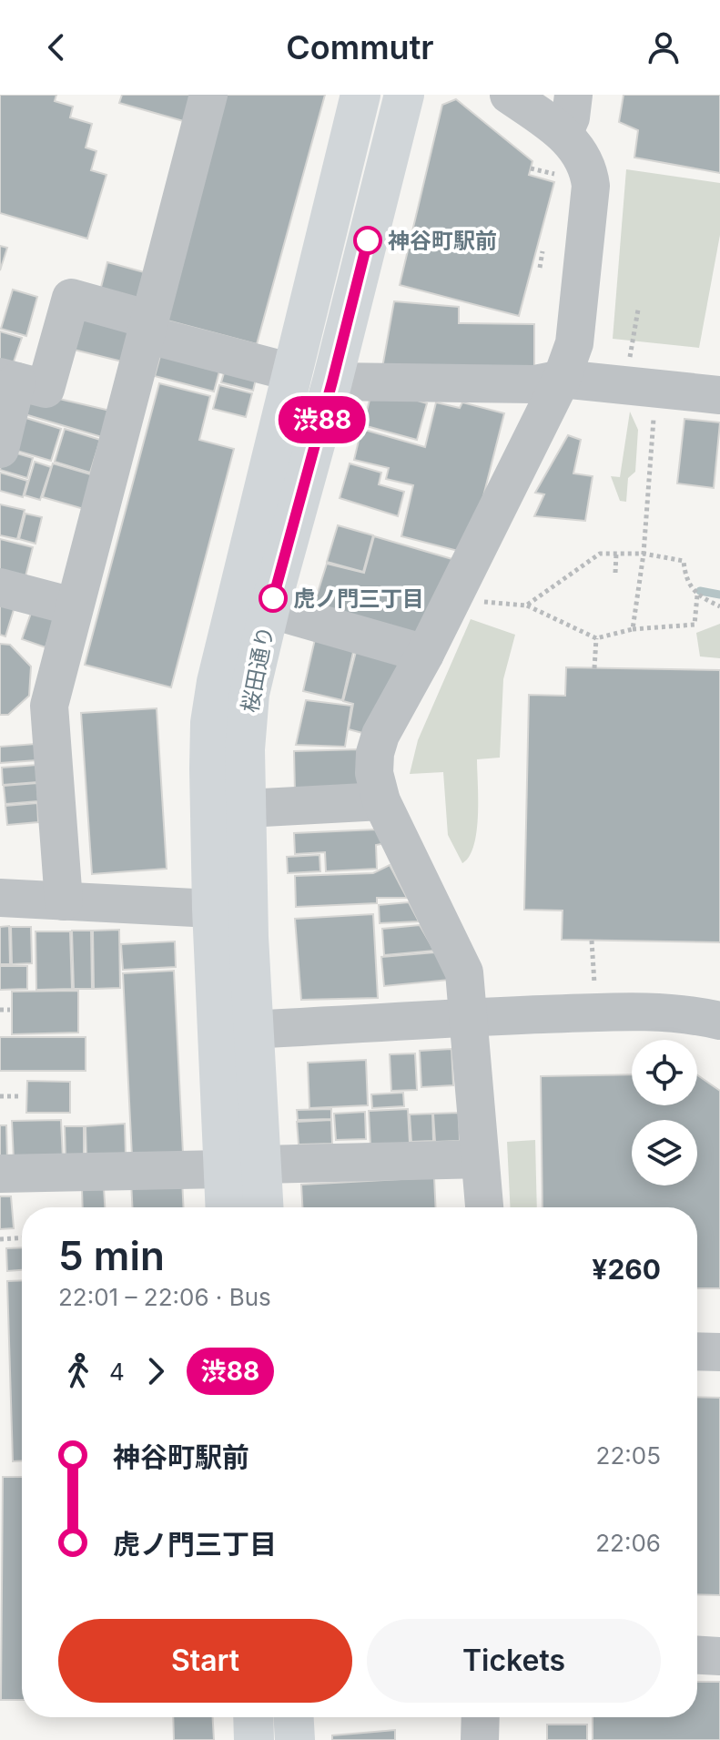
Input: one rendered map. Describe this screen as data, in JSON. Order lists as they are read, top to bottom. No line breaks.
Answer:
{"streets":{"highway":["桜田通り"]},"places":["神谷町駅前","虎ノ門三丁目"],"lines":["bus line 渋88"],"page":{"header":"Commutr","on_map":"渋88","heading":["5 min","22:01 – 22:06 · Bus","¥260"],"legs":["4","渋88"],"list":[{"name":"神谷町駅前","value":"22:05"},{"name":"虎ノ門三丁目","value":"22:06"}],"buttons":["Start","Tickets"]}}
